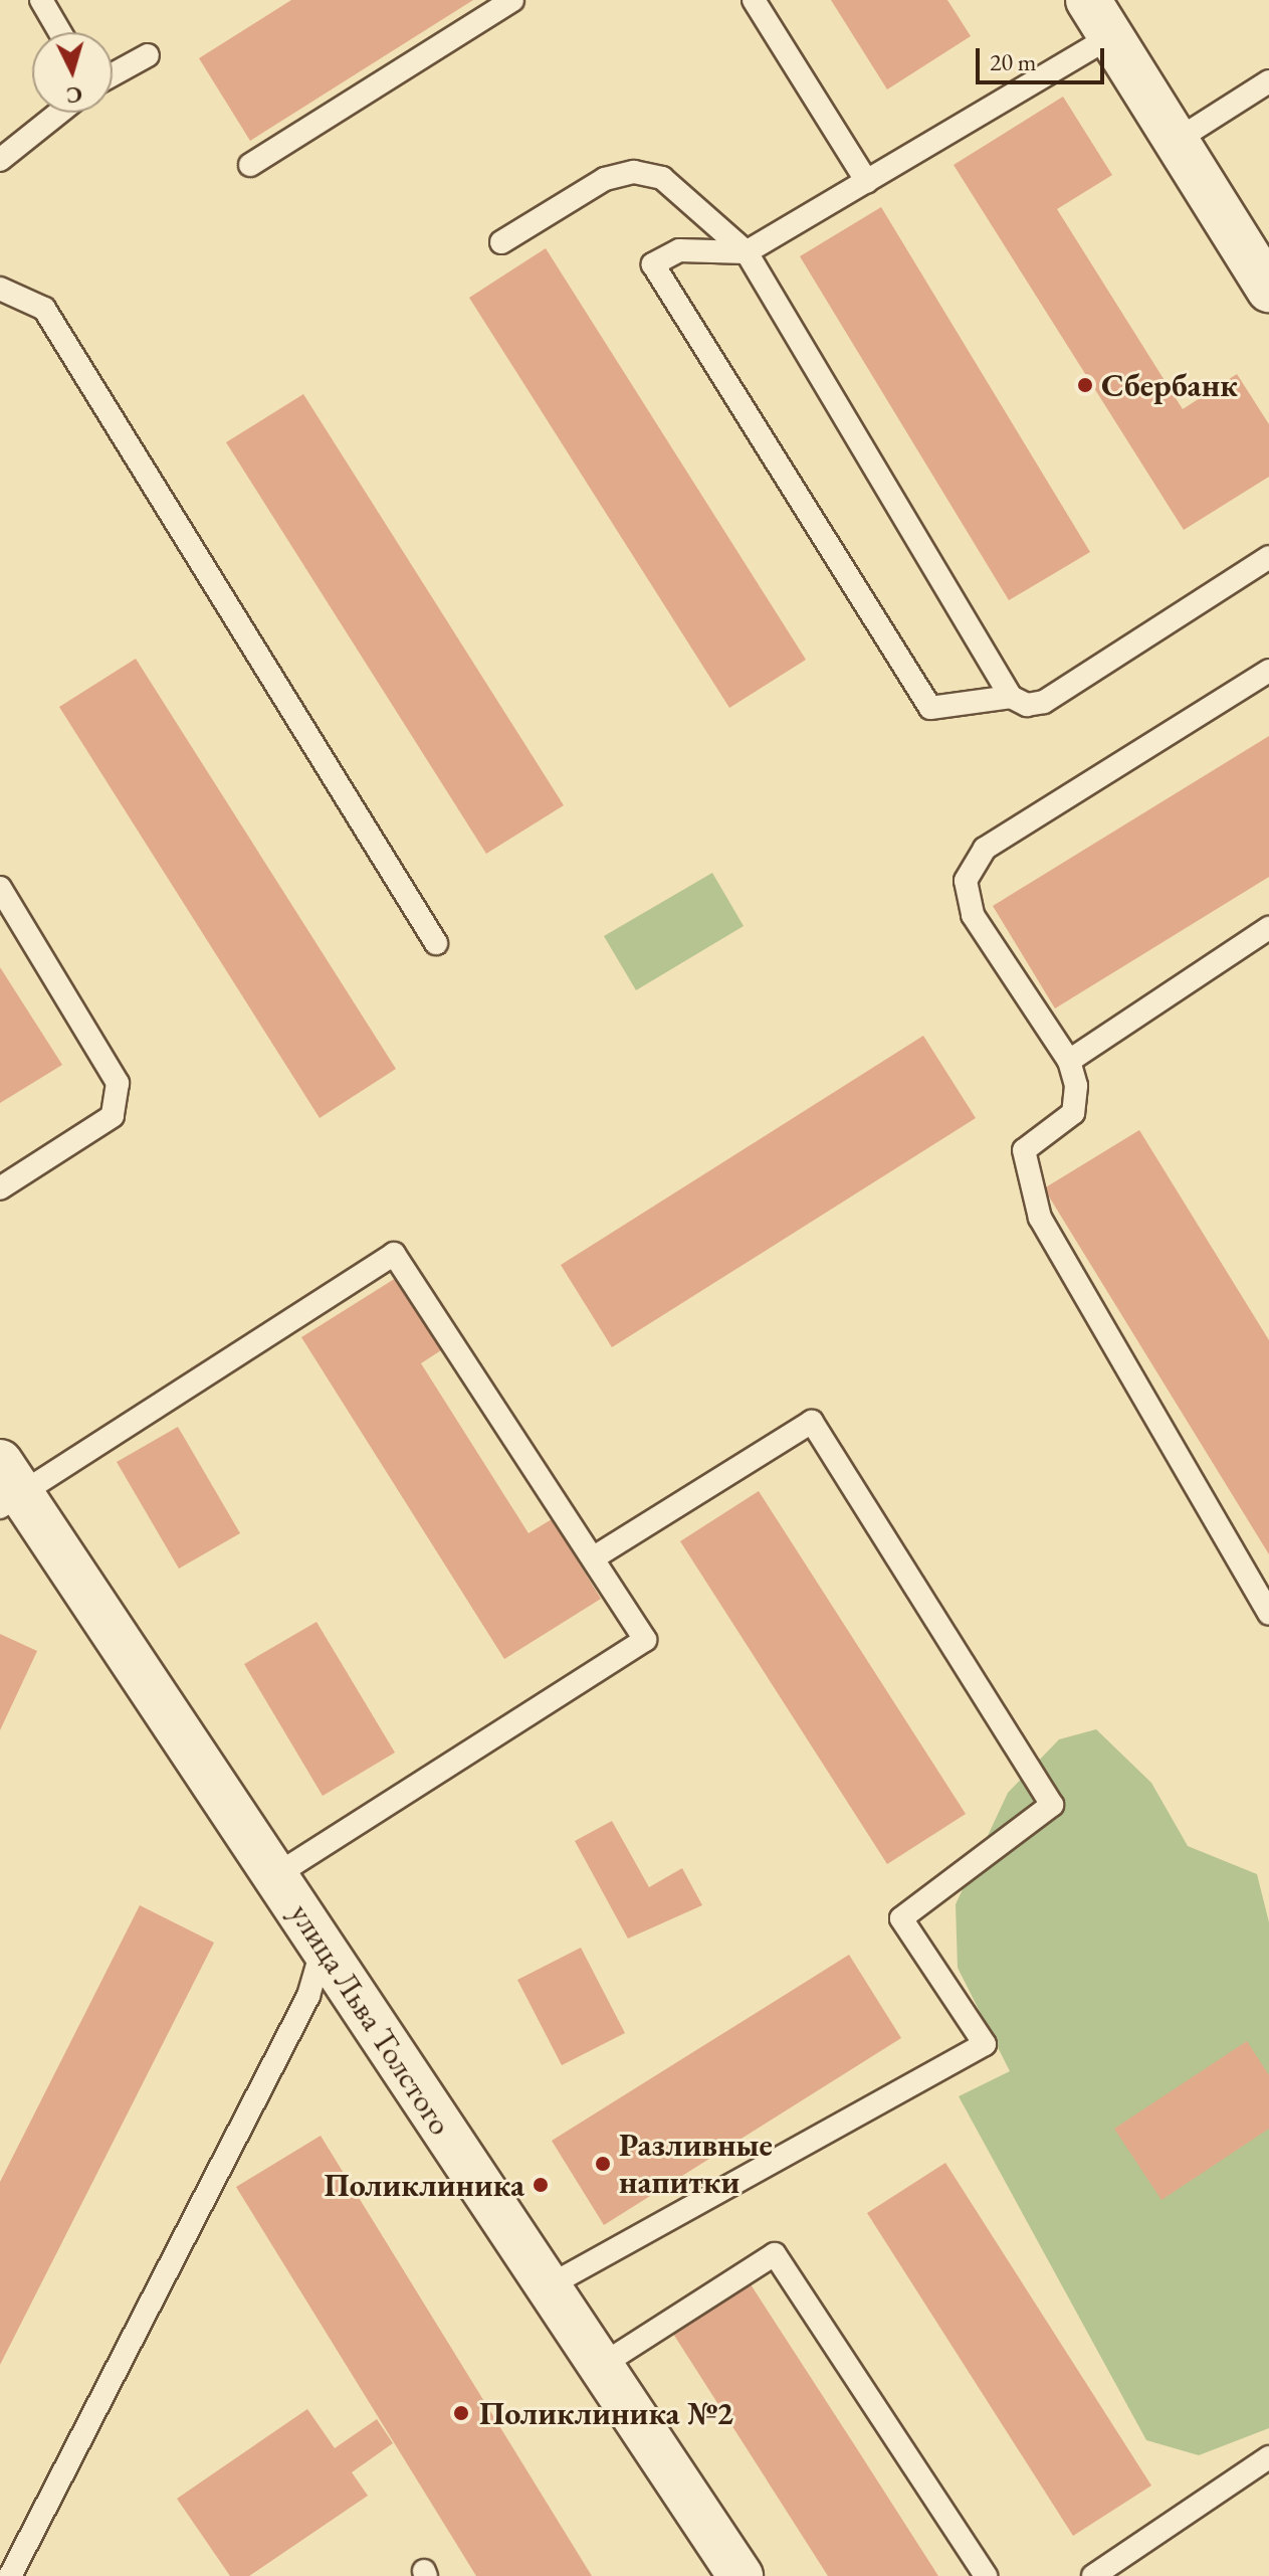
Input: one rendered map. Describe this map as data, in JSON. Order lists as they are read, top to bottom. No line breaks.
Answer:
{"streets":{"street":["улица Льва Толстого"]},"places":["Сбербанк","Разливные напитки","Поликлиника","Поликлиника №2"],"scale_bar":"20 m","north":"bottom"}
